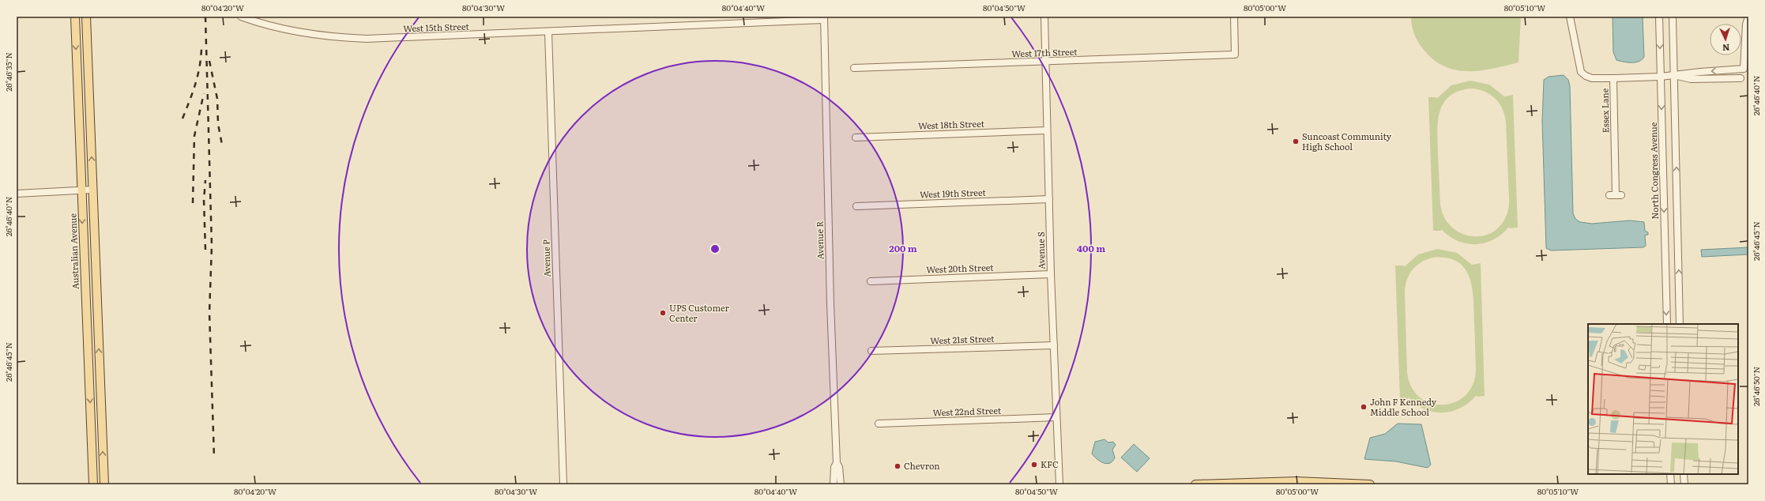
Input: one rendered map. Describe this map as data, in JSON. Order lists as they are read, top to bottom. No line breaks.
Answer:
{"streets":{"main road":["Australian Avenue"],"street":["West 15th Street","West 17th Street","Essex Lane","West 18th Street","North Congress Avenue","West 19th Street","Avenue R","Avenue S","Avenue P","West 20th Street","West 21st Street","West 22nd Street"]},"crossings":[["West 15th Street","Avenue R"],["West 15th Street","Avenue P"],["West 17th Street","Avenue S"],["West 18th Street","Avenue S"],["West 19th Street","Avenue S"],["Avenue S","West 20th Street"],["Avenue S","West 21st Street"],["Avenue S","West 22nd Street"]],"places":["Suncoast Community High School","UPS Customer Center","John F Kennedy Middle School","KFC","Chevron"],"north":"bottom","coordinates":["80°04'20\"W","80°04'30\"W","80°04'40\"W","80°04'50\"W","80°05'00\"W","80°05'10\"W","26°46'35\"N","26°46'40\"N","26°46'45\"N","26°46'50\"N"],"rings":["200 m","400 m"]}
